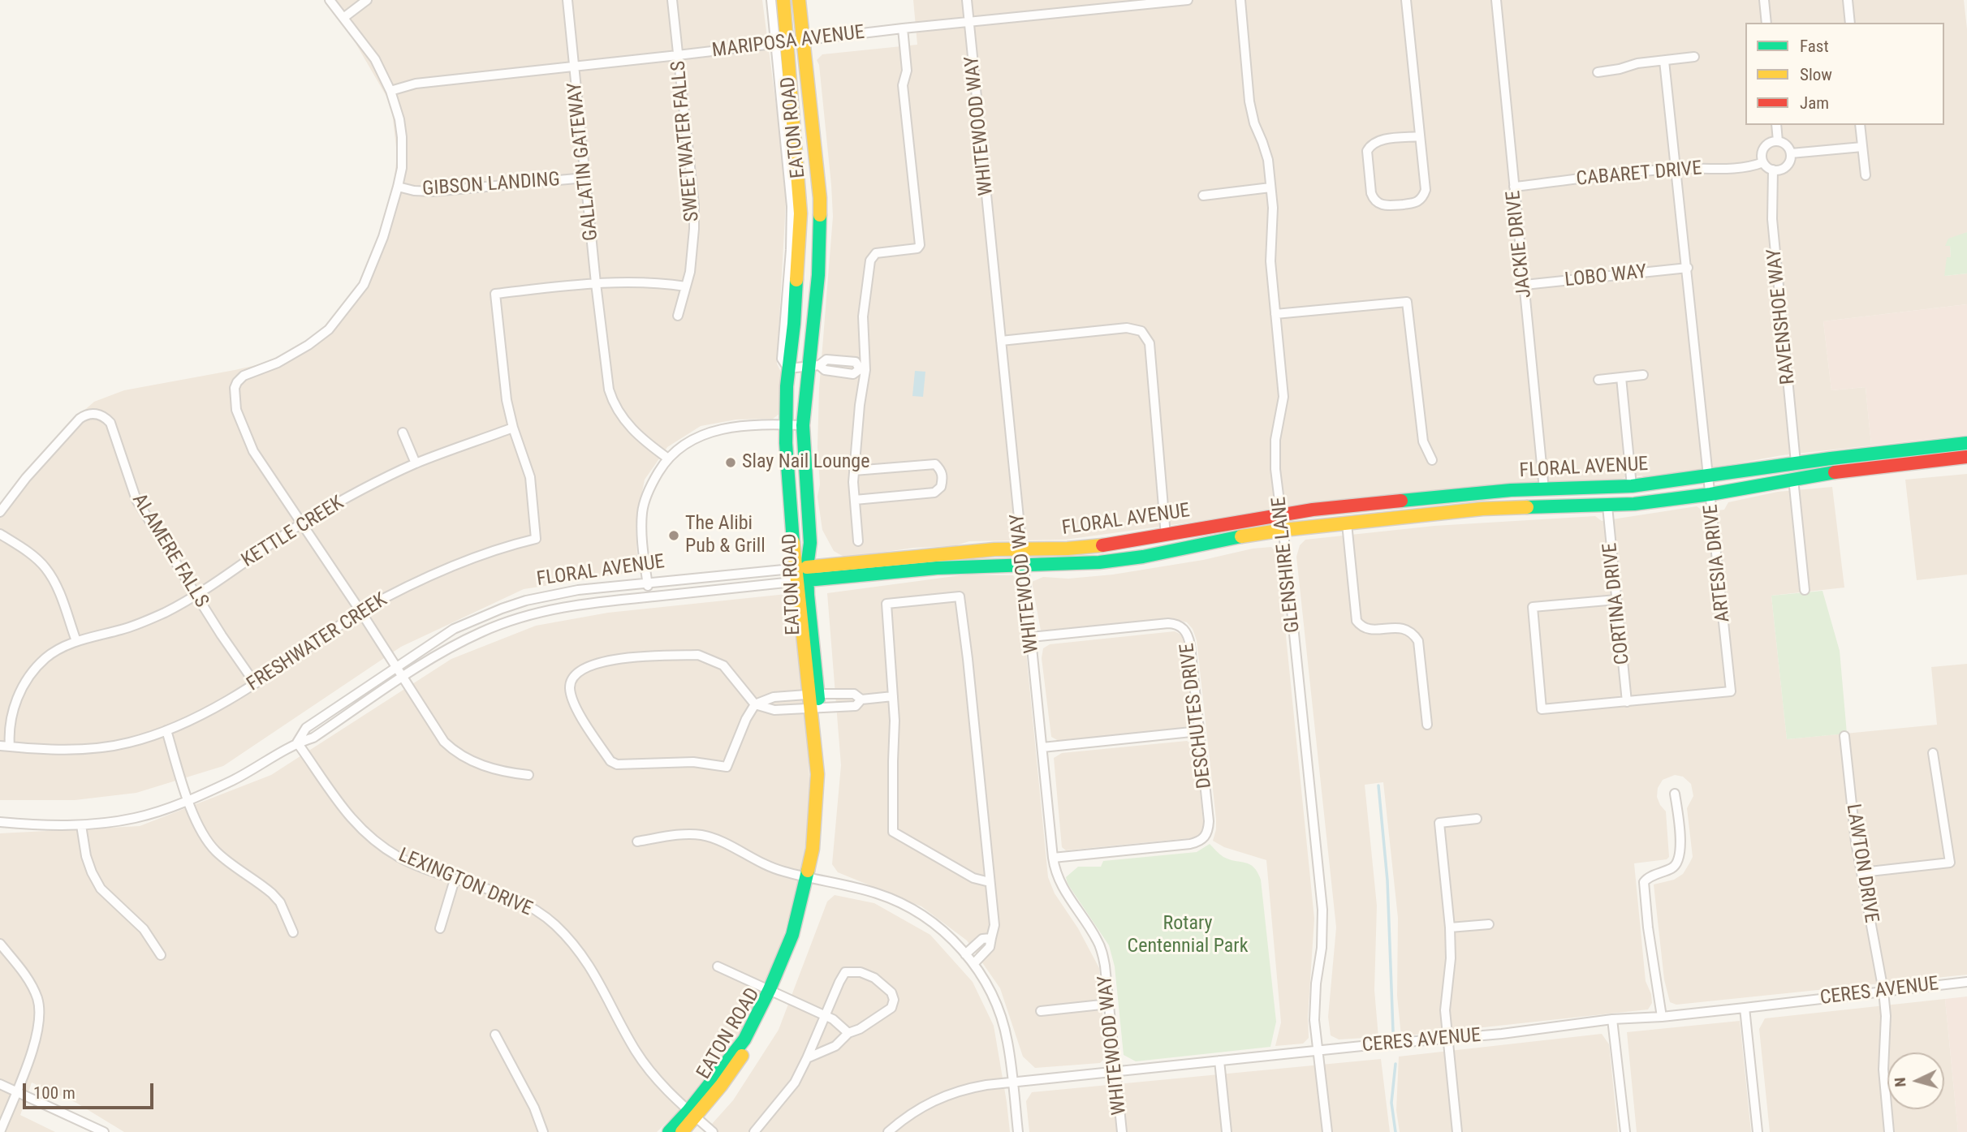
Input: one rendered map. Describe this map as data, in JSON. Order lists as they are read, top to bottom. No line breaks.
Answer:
{"streets":{"street":["MARIPOSA AVENUE","WHITEWOOD WAY","EATON ROAD","SWEETWATER FALLS","GALLATIN GATEWAY","CABARET DRIVE","GIBSON LANDING","JACKIE DRIVE","LOBO WAY","RAVENSHOE WAY","FLORAL AVENUE","KETTLE CREEK","ALAMERE FALLS","ARTESIA DRIVE","GLENSHIRE LANE","CORTINA DRIVE","FRESHWATER CREEK","DESCHUTES DRIVE","LAWTON DRIVE","LEXINGTON DRIVE","CERES AVENUE"]},"crossings":[["MARIPOSA AVENUE","WHITEWOOD WAY"],["MARIPOSA AVENUE","EATON ROAD"],["MARIPOSA AVENUE","SWEETWATER FALLS"],["MARIPOSA AVENUE","GALLATIN GATEWAY"],["WHITEWOOD WAY","FLORAL AVENUE"],["WHITEWOOD WAY","DESCHUTES DRIVE"],["WHITEWOOD WAY","CERES AVENUE"],["EATON ROAD","FLORAL AVENUE"],["EATON ROAD","LEXINGTON DRIVE"],["GALLATIN GATEWAY","GIBSON LANDING"],["CABARET DRIVE","JACKIE DRIVE"],["CABARET DRIVE","RAVENSHOE WAY"],["CABARET DRIVE","ARTESIA DRIVE"],["JACKIE DRIVE","LOBO WAY"],["JACKIE DRIVE","FLORAL AVENUE"],["LOBO WAY","ARTESIA DRIVE"],["RAVENSHOE WAY","FLORAL AVENUE"],["FLORAL AVENUE","ARTESIA DRIVE"],["FLORAL AVENUE","GLENSHIRE LANE"],["FLORAL AVENUE","CORTINA DRIVE"],["FLORAL AVENUE","LEXINGTON DRIVE"],["KETTLE CREEK","ALAMERE FALLS"],["KETTLE CREEK","FRESHWATER CREEK"],["ALAMERE FALLS","FRESHWATER CREEK"],["ARTESIA DRIVE","CORTINA DRIVE"],["GLENSHIRE LANE","CERES AVENUE"],["LAWTON DRIVE","CERES AVENUE"]],"parks":["Rotary Centennial Park"],"places":["Slay Nail Lounge","The Alibi Pub & Grill"],"legend":["Fast","Slow","Jam"],"scale_bar":"100 m","north":"left"}
